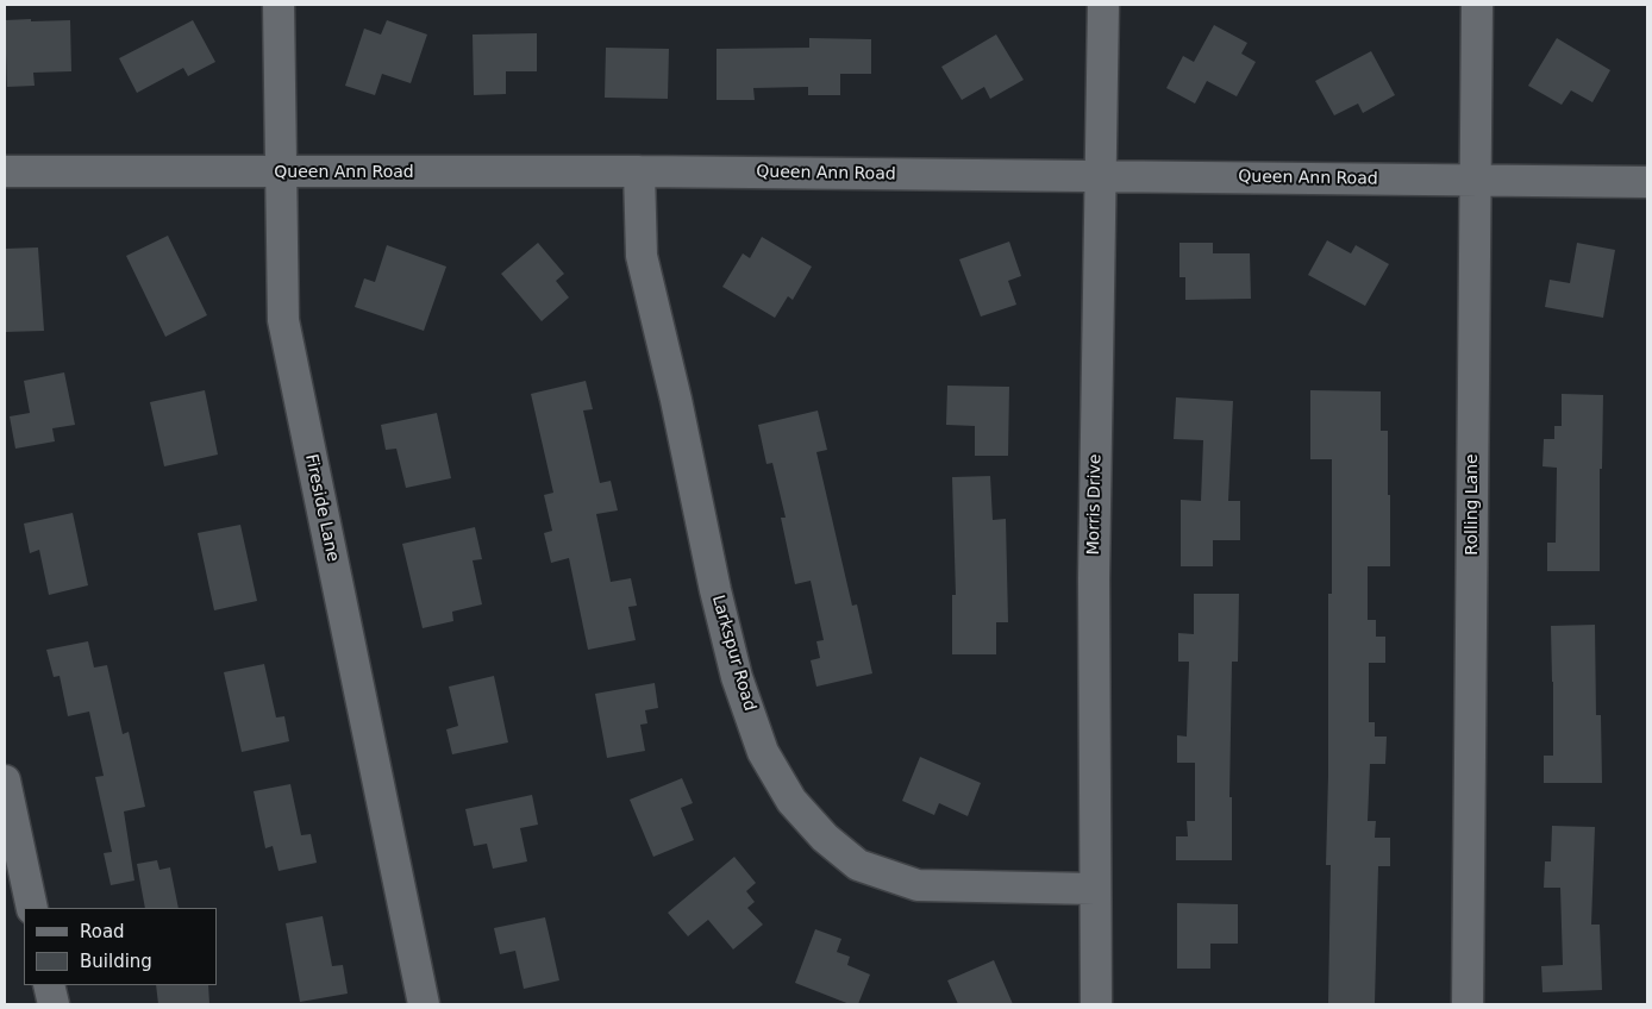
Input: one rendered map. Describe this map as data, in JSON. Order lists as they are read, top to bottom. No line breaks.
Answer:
{"streets":{"street":["Queen Ann Road","Morris Drive","Rolling Lane","Fireside Lane","Larkspur Road"]},"crossings":[["Queen Ann Road","Morris Drive"],["Queen Ann Road","Rolling Lane"],["Queen Ann Road","Fireside Lane"],["Queen Ann Road","Larkspur Road"],["Morris Drive","Larkspur Road"]],"legend":["Road","Building"]}
